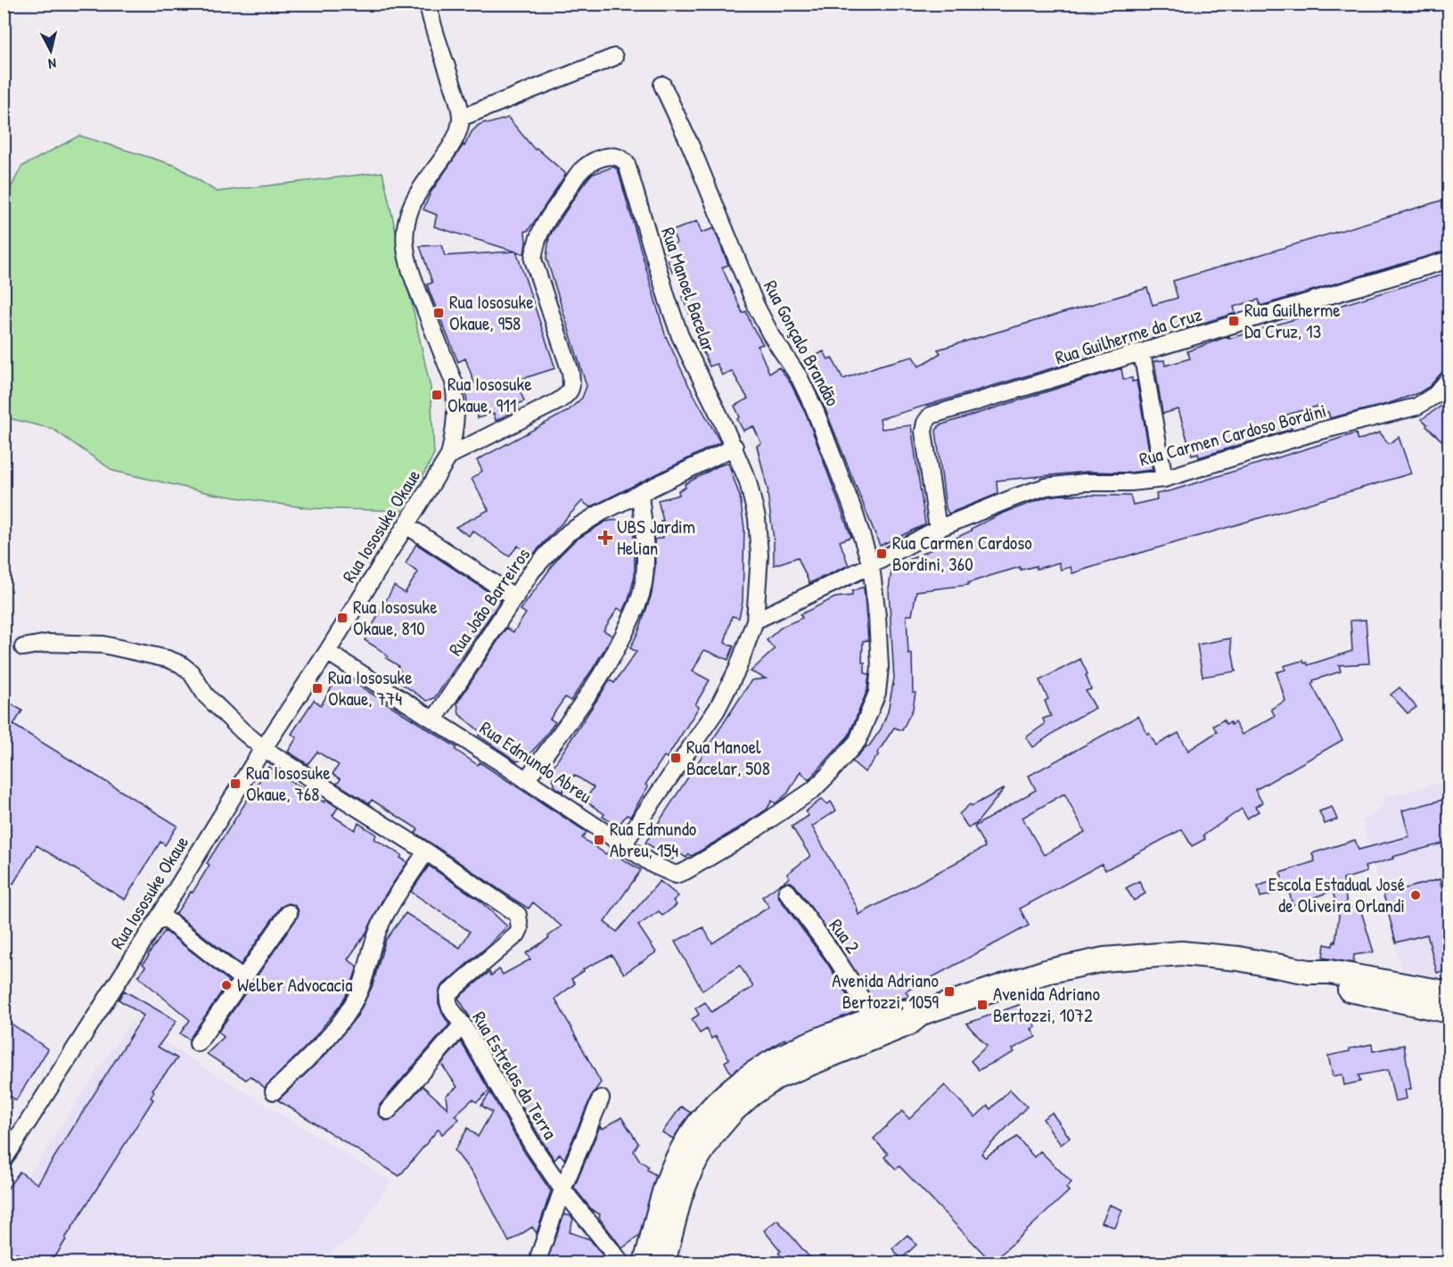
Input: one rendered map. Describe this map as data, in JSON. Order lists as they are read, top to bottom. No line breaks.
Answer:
{"streets":{"street":["Rua Manoel Bacelar","Rua Guilherme da Cruz","Rua Gonçalo Brandão","Rua Carmen Cardoso Bordini","Rua Iososuke Okaue","Rua João Barreiros","Rua Edmundo Abreu","Rua 2","Rua Estrelas da Terra"]},"crossings":[["Rua Manoel Bacelar","Rua Carmen Cardoso Bordini"],["Rua Manoel Bacelar","Rua Iososuke Okaue"],["Rua Manoel Bacelar","Rua João Barreiros"],["Rua Manoel Bacelar","Rua Edmundo Abreu"],["Rua Guilherme da Cruz","Rua Carmen Cardoso Bordini"],["Rua Gonçalo Brandão","Rua Carmen Cardoso Bordini"],["Rua Gonçalo Brandão","Rua Edmundo Abreu"],["Rua Carmen Cardoso Bordini","Rua Edmundo Abreu"],["Rua Iososuke Okaue","Rua Edmundo Abreu"],["Rua João Barreiros","Rua Edmundo Abreu"]],"places":{"transit":["Rua Iososuke Okaue, 958","Rua Guilherme Da Cruz, 13","Rua Iososuke Okaue, 911","Rua Carmen Cardoso Bordini, 360","Rua Iososuke Okaue, 810","Rua Iososuke Okaue, 774","Rua Manoel Bacelar, 508","Rua Iososuke Okaue, 768","Rua Edmundo Abreu, 154","Avenida Adriano Bertozzi, 1059","Avenida Adriano Bertozzi, 1072"],"health":["UBS Jardim Helian"],"other":["Escola Estadual José de Oliveira Orlandi","Welber Advocacia"]},"north":"bottom"}
